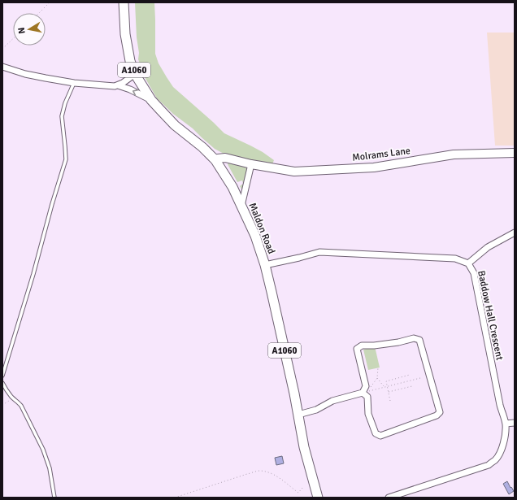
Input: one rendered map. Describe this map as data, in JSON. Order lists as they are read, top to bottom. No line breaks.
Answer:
{"streets":{"main road":["A1060","Maldon Road"],"street":["Molrams Lane","Baddow Hall Crescent"]},"crossings":[["Molrams Lane","Maldon Road"],["Maldon Road","Baddow Hall Crescent"]],"north":"left"}
